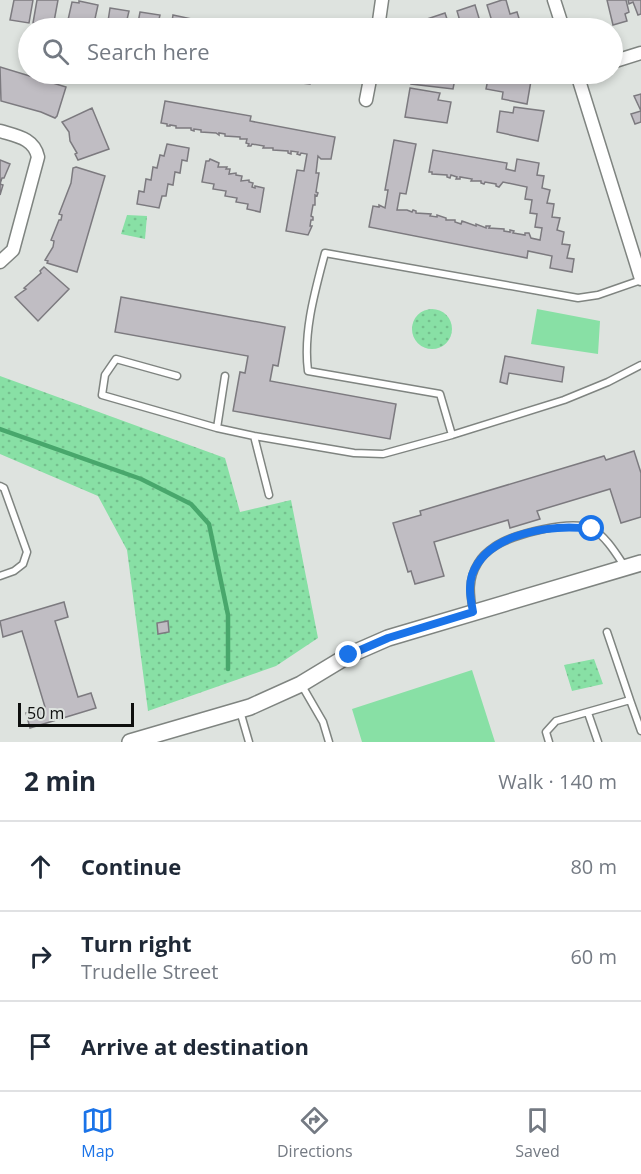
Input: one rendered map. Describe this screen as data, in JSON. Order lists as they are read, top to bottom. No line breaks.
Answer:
{"scale_bar":"50 m","page":{"search":"Search here","scale":"50 m","heading":["2 min","Walk · 140 m"],"list":[["Continue","80 m"],["Turn right","Trudelle Street","60 m"],"Arrive at destination"],"nav":["Map","Directions","Saved"]}}
